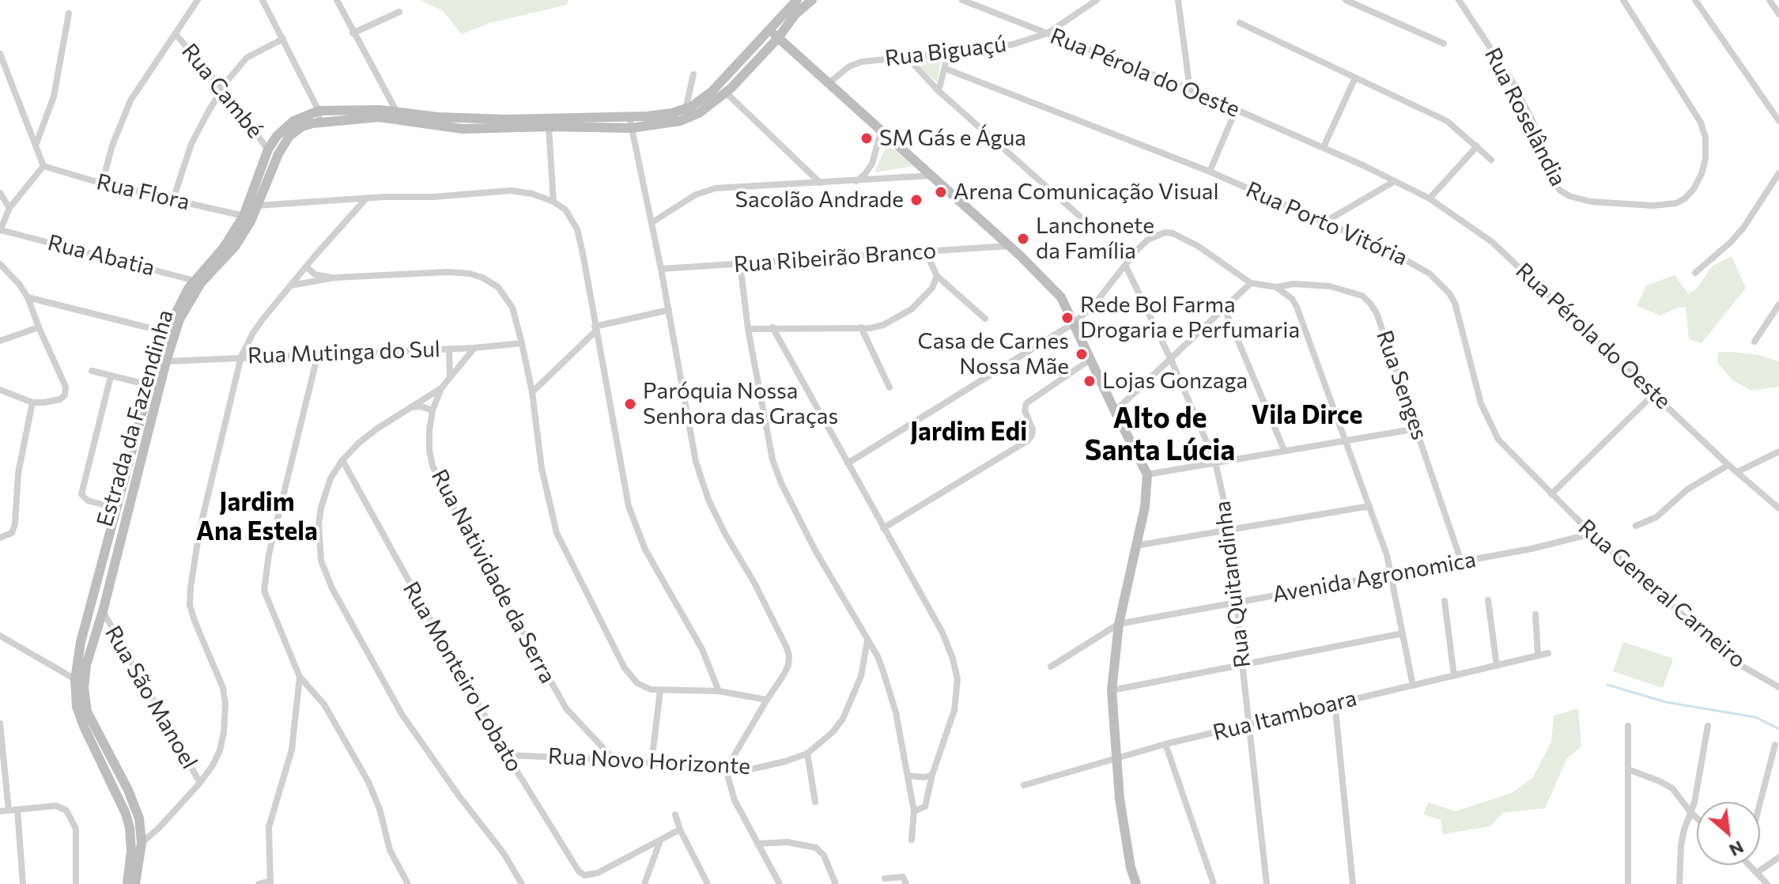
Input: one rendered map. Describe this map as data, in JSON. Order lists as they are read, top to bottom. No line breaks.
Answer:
{"streets":{"main road":["Estrada da Fazendinha"],"street":["Rua Biguaçú","Rua Pérola do Oeste","Rua Cambé","Rua Roselândia","Rua Flora","Rua Porto Vitória","Rua Abatia","Rua Ribeirão Branco","Rua Mutinga do Sul","Rua Senges","Rua Natividade da Serra","Avenida Agronomica","Rua Quitandinha","Rua General Carneiro","Rua Monteiro Lobato","Rua São Manoel","Rua Itamboara","Rua Novo Horizonte"]},"crossings":[["Rua Biguaçú","Rua Pérola do Oeste"],["Rua Cambé","Estrada da Fazendinha"],["Rua Flora","Estrada da Fazendinha"],["Rua Porto Vitória","Rua General Carneiro"],["Rua Abatia","Estrada da Fazendinha"],["Rua Mutinga do Sul","Estrada da Fazendinha"],["Rua Mutinga do Sul","Rua Natividade da Serra"],["Rua Senges","Avenida Agronomica"],["Estrada da Fazendinha","Rua São Manoel"],["Rua Natividade da Serra","Rua Novo Horizonte"],["Avenida Agronomica","Rua Quitandinha"],["Avenida Agronomica","Rua General Carneiro"],["Rua Quitandinha","Rua Itamboara"],["Rua Monteiro Lobato","Rua Novo Horizonte"]],"districts":["Vila Dirce","Alto de Santa Lúcia","Jardim Edi","Jardim Ana Estela"],"places":["SM Gás e Água","Arena Comunicação Visual","Sacolão Andrade","Lanchonete da Família","Rede Bol Farma Drogaria e Perfumaria","Casa de Carnes Nossa Mãe","Lojas Gonzaga","Paróquia Nossa Senhora das Graças"],"north":"bottom right"}
